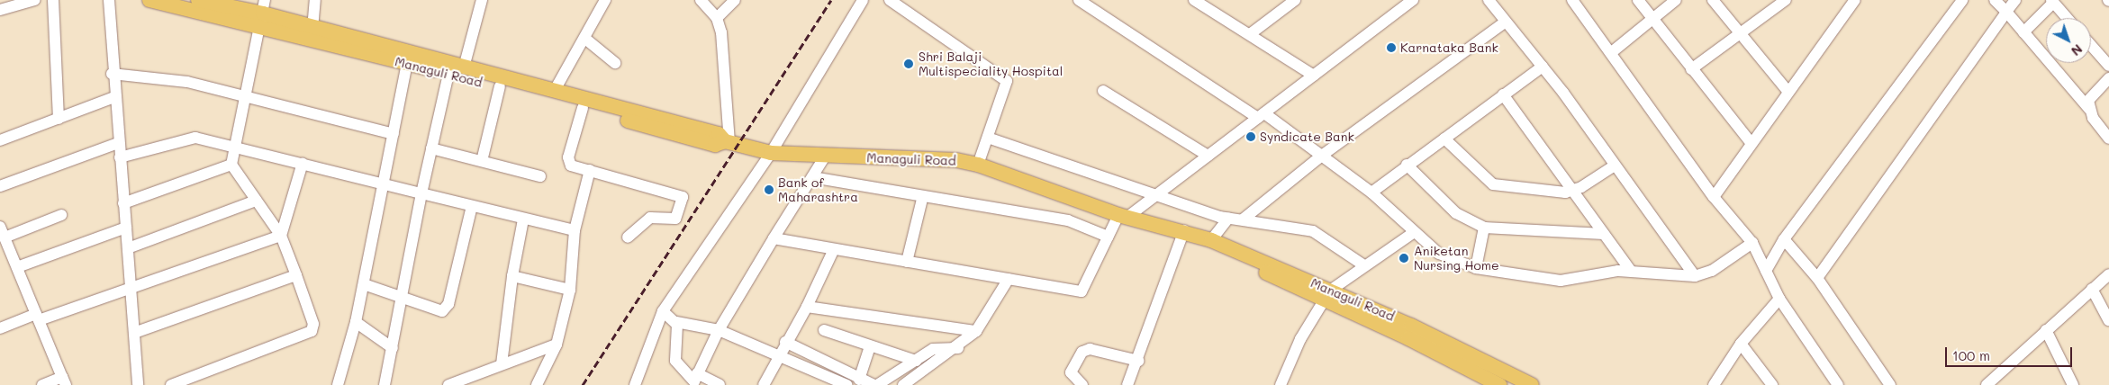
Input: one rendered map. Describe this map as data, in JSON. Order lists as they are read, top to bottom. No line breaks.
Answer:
{"streets":{"main road":["Managuli Road"]},"places":["Karnataka Bank","Shri Balaji Multispeciality Hospital","Syndicate Bank","Bank of Maharashtra","Aniketan Nursing Home"],"scale_bar":"100 m","north":"bottom right"}
